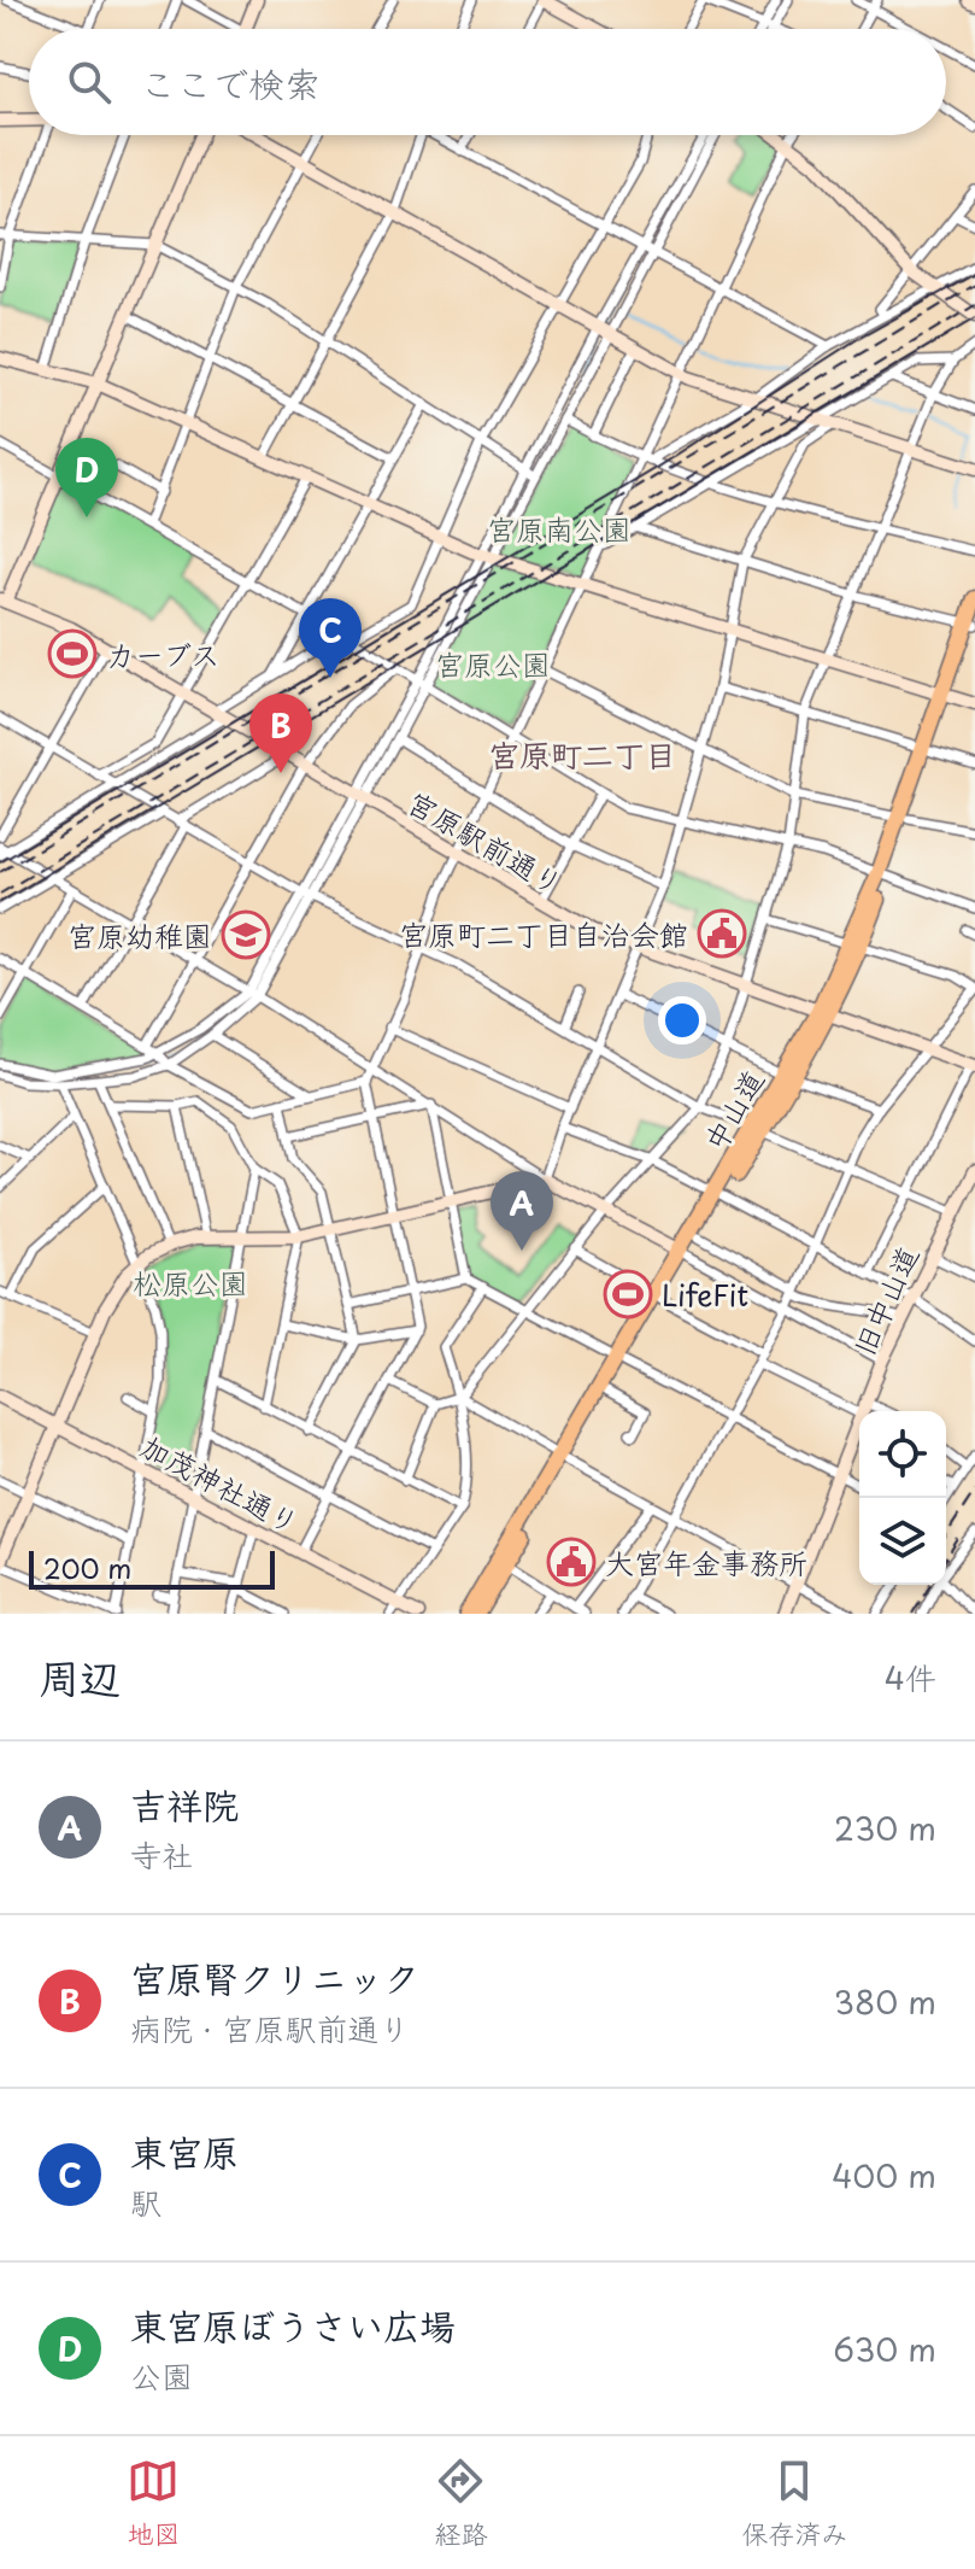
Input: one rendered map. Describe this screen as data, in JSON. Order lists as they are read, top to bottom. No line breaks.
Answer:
{"streets":{"highway":["中山道"],"street":["宮原駅前通り","旧中山道","加茂神社通り"]},"crossings":[["宮原駅前通り","中山道"]],"districts":["宮原町二丁目"],"parks":["宮原南公園","宮原公園","松原公園"],"places":{"sports":["カーブス","LifeFit"],"public building":["宮原町二丁目自治会館","大宮年金事務所"],"school or university":["宮原幼稚園"]},"scale_bar":"200 m","page":{"search":"ここで検索","pins":["D","C","B","A"],"scale":"200 m","heading":["周辺","4件"],"list":[{"mark":"A","name":"吉祥院","note":"寺社","value":"230 m"},{"mark":"B","name":"宮原腎クリニック","note":"病院 · 宮原駅前通り","value":"380 m"},{"mark":"C","name":"東宮原","note":"駅","value":"400 m"},{"mark":"D","name":"東宮原ぼうさい広場","note":"公園","value":"630 m"}],"nav":["地図","経路","保存済み"]}}
